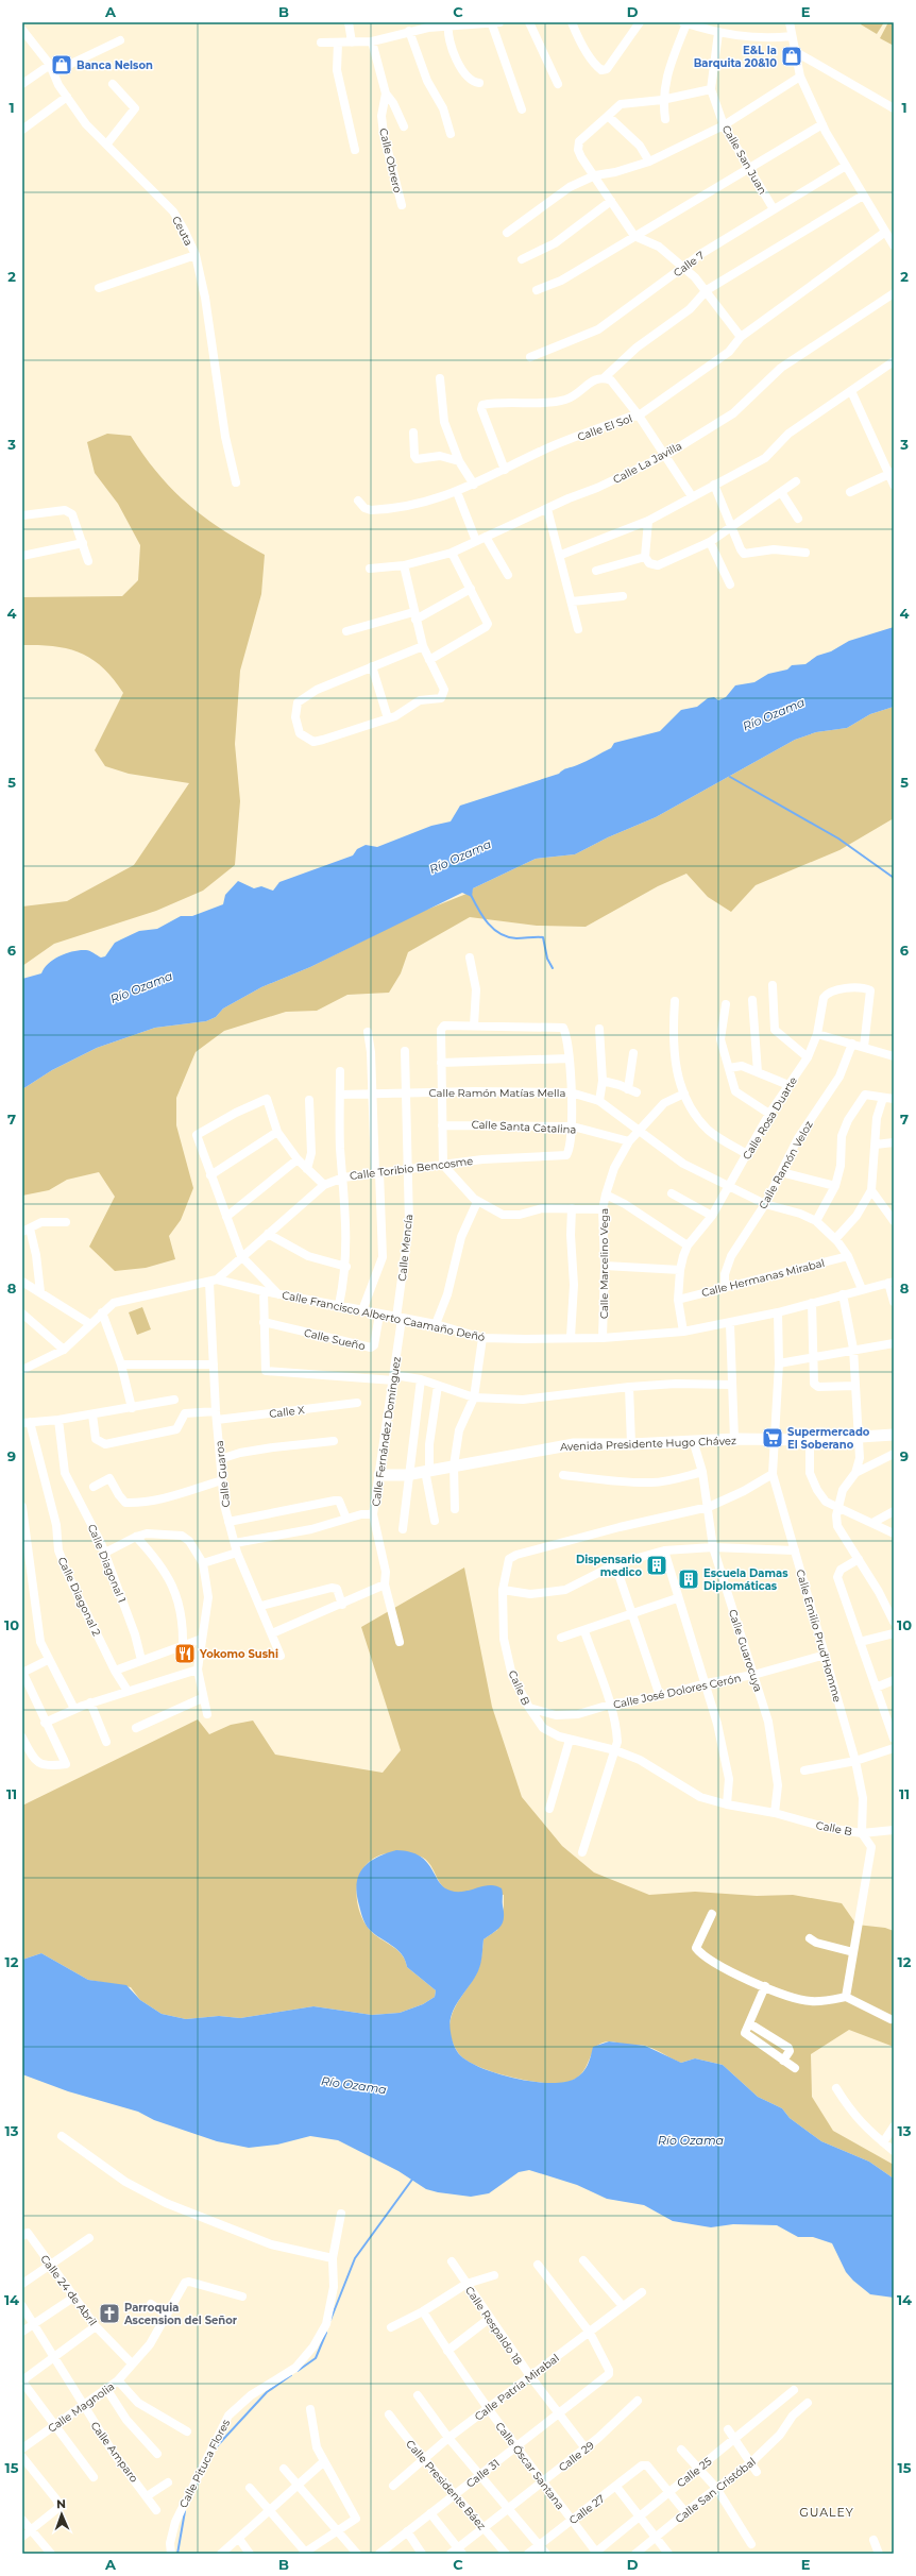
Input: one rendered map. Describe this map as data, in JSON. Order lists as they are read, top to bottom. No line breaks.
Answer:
{"streets":{"main road":["Avenida Presidente Hugo Chávez"],"street":["Calle San Juan","Calle Obrero","Ceuta","Calle 7","Calle El Sol","Calle La Javilla","Calle Ramón Matías Mella","Calle Rosa Duarte","Calle Santa Catalina","Calle Ramón Veloz","Calle Toribio Bencosme","Calle Mencía","Calle Marcelino Vega","Calle Hermanas Mirabal","Calle Francisco Alberto Caamaño Deñó","Calle Sueño","Calle X","Calle Fernández Domínguez","Calle Guaroa","Calle Diagonal 1","Calle Diagonal 2","Calle Emilio Prud'Homme","Calle Guarocuya","Calle B","Calle José Dolores Cerón","Calle 24 de Abril","Calle Respaldo 18","Calle Patria Mirabal","Calle Magnolia","Calle Amparo","Calle 29","Calle Pituca Flores","Calle Óscar Santana","Calle 25","Calle 31","Calle Presidente Báez","Calle San Cristóbal","Calle 27"]},"crossings":[["Calle San Juan","Calle 7"],["Calle Ramón Matías Mella","Calle Rosa Duarte"],["Calle Ramón Matías Mella","Calle Ramón Veloz"],["Calle Ramón Matías Mella","Calle Mencía"],["Calle Ramón Matías Mella","Calle Marcelino Vega"],["Calle Ramón Matías Mella","Calle Hermanas Mirabal"],["Calle Ramón Matías Mella","Calle Francisco Alberto Caamaño Deñó"],["Calle Rosa Duarte","Calle Hermanas Mirabal"],["Calle Rosa Duarte","Calle Francisco Alberto Caamaño Deñó"],["Calle Santa Catalina","Calle Toribio Bencosme"],["Calle Santa Catalina","Calle Marcelino Vega"],["Calle Ramón Veloz","Calle Hermanas Mirabal"],["Calle Toribio Bencosme","Calle Mencía"],["Calle Toribio Bencosme","Calle Francisco Alberto Caamaño Deñó"],["Calle Toribio Bencosme","Calle Guaroa"],["Calle Mencía","Calle Francisco Alberto Caamaño Deñó"],["Calle Mencía","Calle Fernández Domínguez"],["Calle Marcelino Vega","Calle Francisco Alberto Caamaño Deñó"],["Calle Francisco Alberto Caamaño Deñó","Calle Sueño"],["Calle Francisco Alberto Caamaño Deñó","Calle Fernández Domínguez"],["Calle Francisco Alberto Caamaño Deñó","Calle Guaroa"],["Calle Francisco Alberto Caamaño Deñó","Calle Emilio Prud'Homme"],["Calle X","Calle Guaroa"],["Calle Fernández Domínguez","Avenida Presidente Hugo Chávez"],["Avenida Presidente Hugo Chávez","Calle Emilio Prud'Homme"],["Avenida Presidente Hugo Chávez","Calle Guarocuya"],["Calle Emilio Prud'Homme","Calle B"],["Calle Emilio Prud'Homme","Calle José Dolores Cerón"],["Calle Guarocuya","Calle B"],["Calle Guarocuya","Calle José Dolores Cerón"],["Calle B","Calle José Dolores Cerón"],["Calle 24 de Abril","Calle Magnolia"],["Calle Respaldo 18","Calle Patria Mirabal"],["Calle Respaldo 18","Calle 29"],["Calle Respaldo 18","Calle 31"],["Calle Patria Mirabal","Calle Óscar Santana"],["Calle Patria Mirabal","Calle 31"],["Calle Patria Mirabal","Calle Presidente Báez"],["Calle Magnolia","Calle Amparo"],["Calle 29","Calle Óscar Santana"],["Calle 29","Calle Presidente Báez"],["Calle Óscar Santana","Calle 25"],["Calle Óscar Santana","Calle 31"],["Calle Óscar Santana","Calle 27"],["Calle 25","Calle 27"],["Calle 31","Calle Presidente Báez"]],"districts":["GUALEY"],"water":["Río Ozama"],"places":{"shop":["E&L la Barquita 20&10","Banca Nelson"],"supermarket":["Supermercado El Soberano"],"building":["Dispensario medico","Escuela Damas Diplomáticas"],"restaurant":["Yokomo Sushi"],"church":["Parroquia Ascension del Señor"]},"north":"top","grid":{"columns":["A","B","C","D","E"],"rows":["1","2","3","4","5","6","7","8","9","10","11","12","13","14","15"]}}
